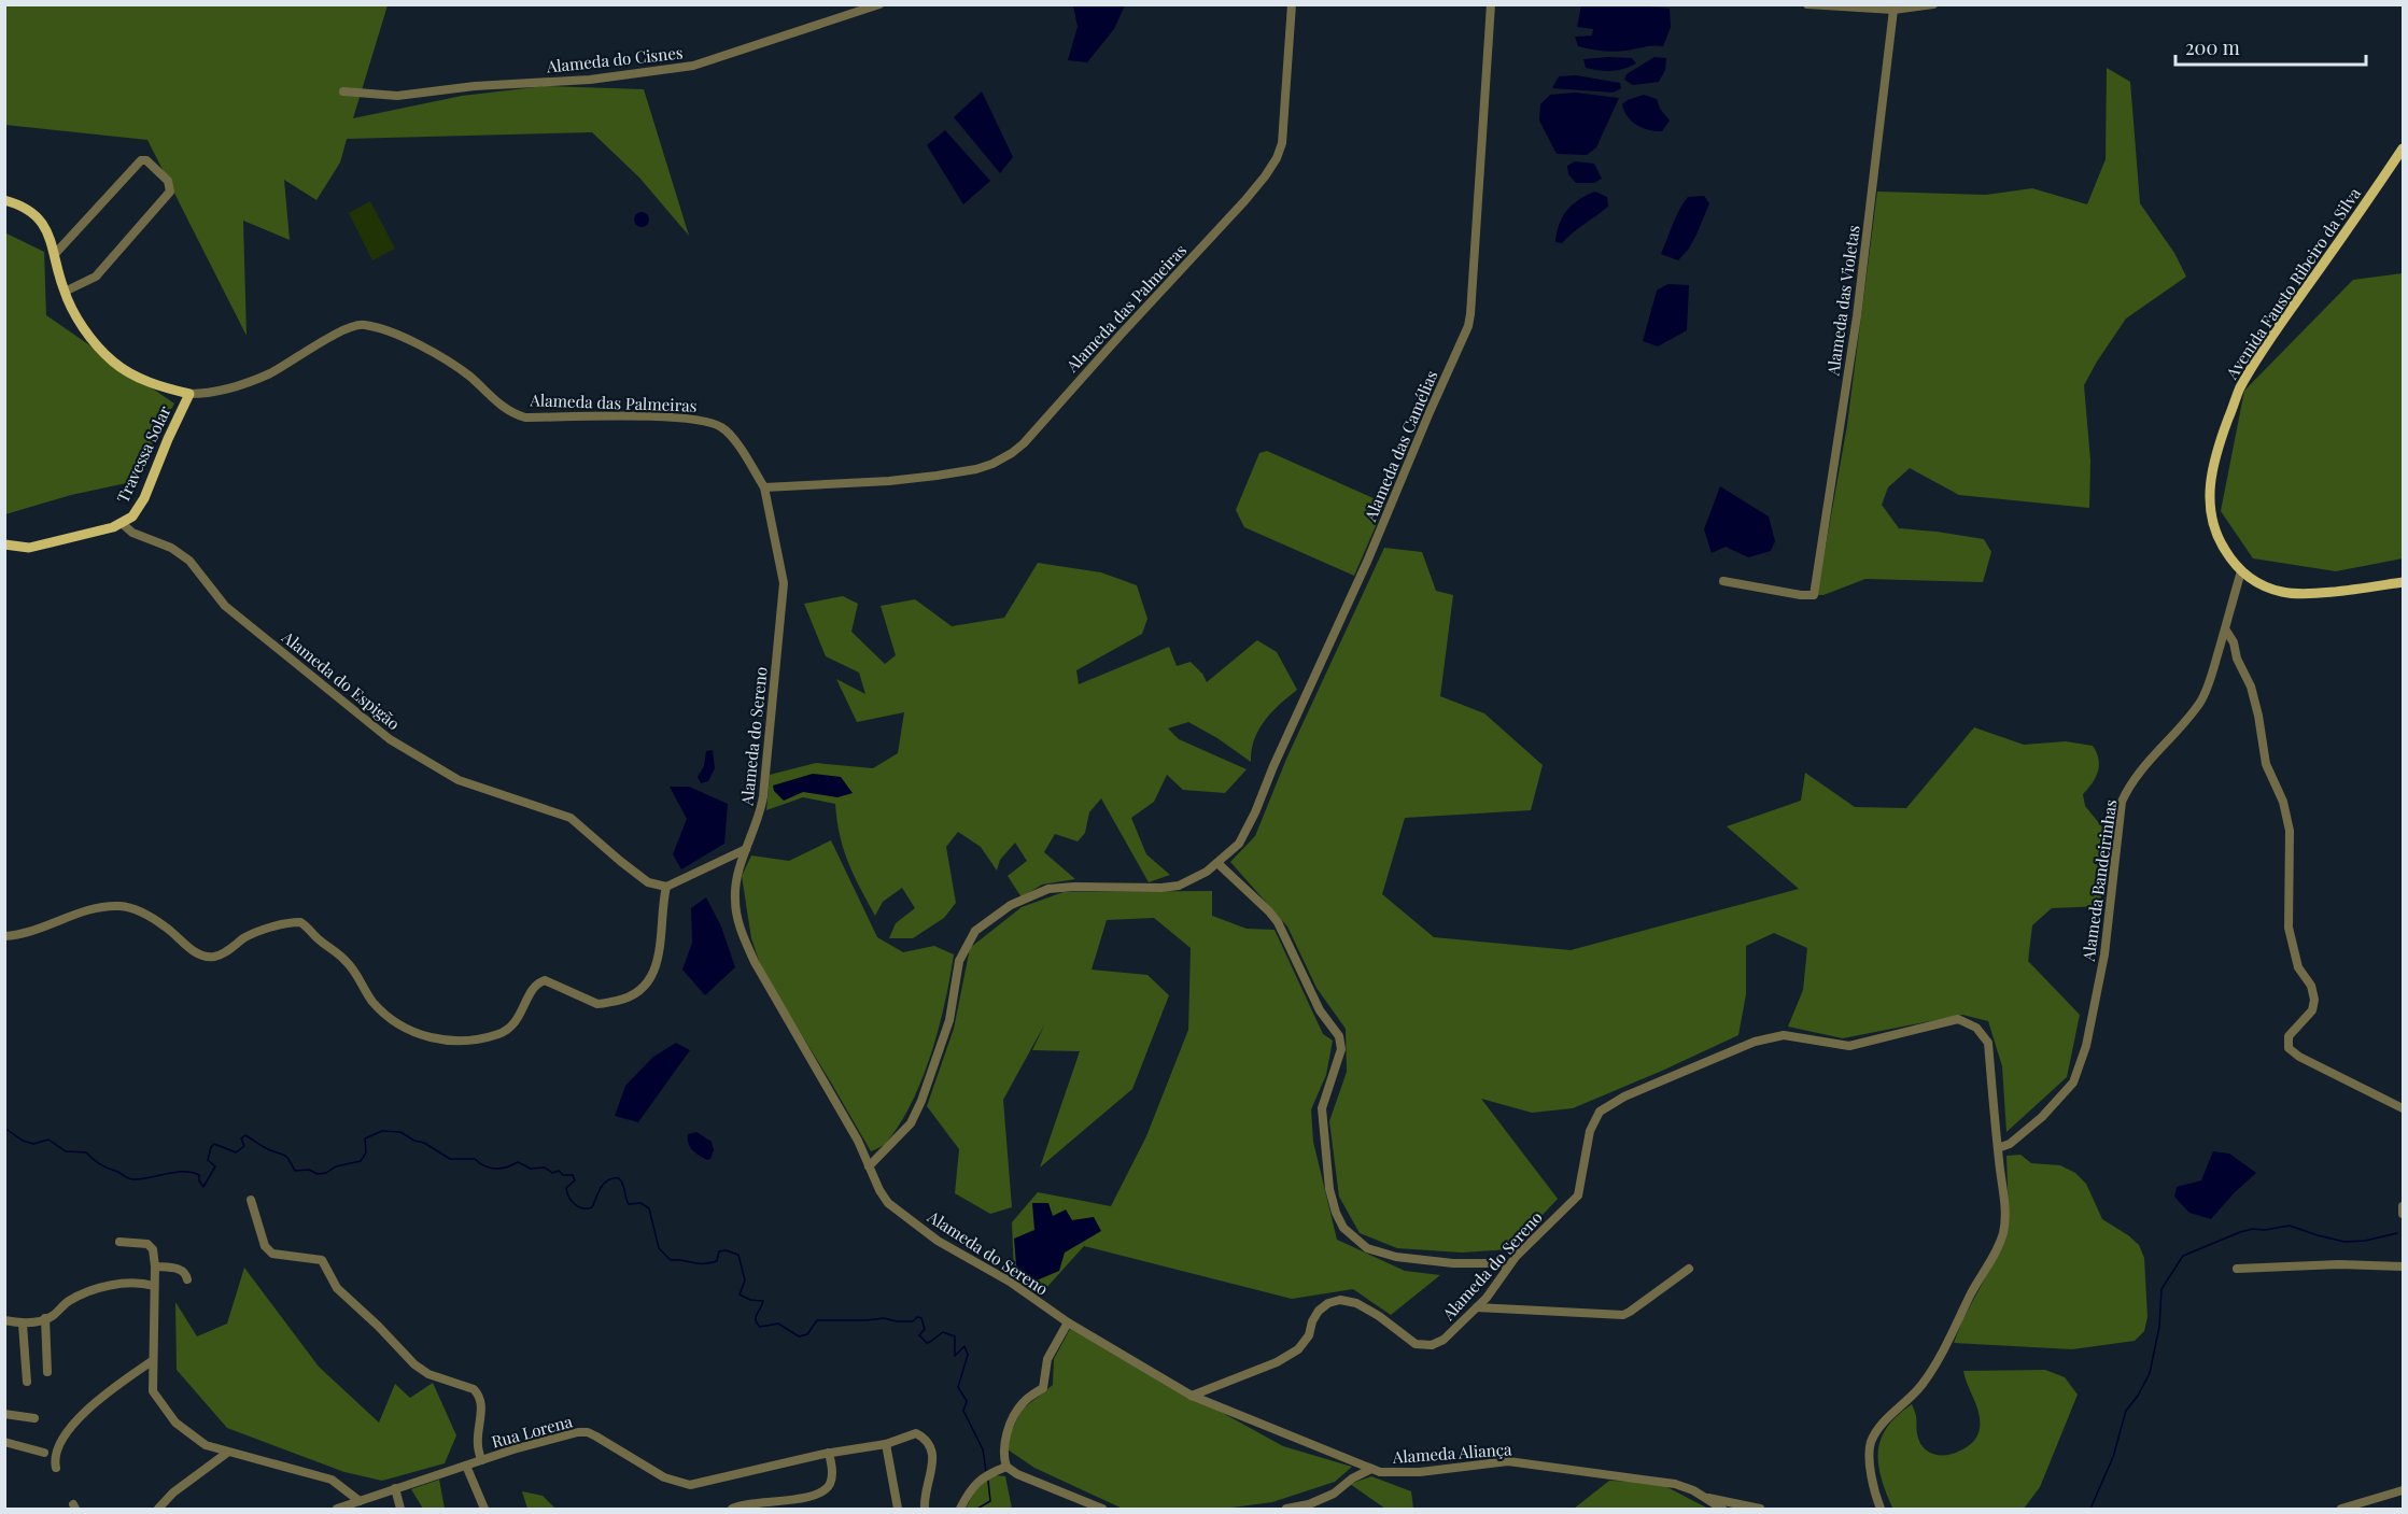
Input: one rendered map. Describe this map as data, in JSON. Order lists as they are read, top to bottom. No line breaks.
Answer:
{"streets":{"main road":["Avenida Fausto Ribeiro da Silva","Alameda das Palmeiras","Travessa Solar"],"street":["Alameda do Cisnes","Alameda das Violetas","Alameda das Camélias","Alameda do Espigão","Alameda do Sereno","Alameda Bandeirinhas","Rua Lorena","Alameda Aliança"]},"crossings":[["Avenida Fausto Ribeiro da Silva","Alameda Bandeirinhas"],["Alameda das Palmeiras","Travessa Solar"],["Alameda das Palmeiras","Alameda do Sereno"],["Alameda das Camélias","Alameda do Sereno"],["Travessa Solar","Alameda do Espigão"],["Alameda do Sereno","Alameda Bandeirinhas"],["Alameda do Sereno","Alameda Aliança"]],"scale_bar":"200 m"}
